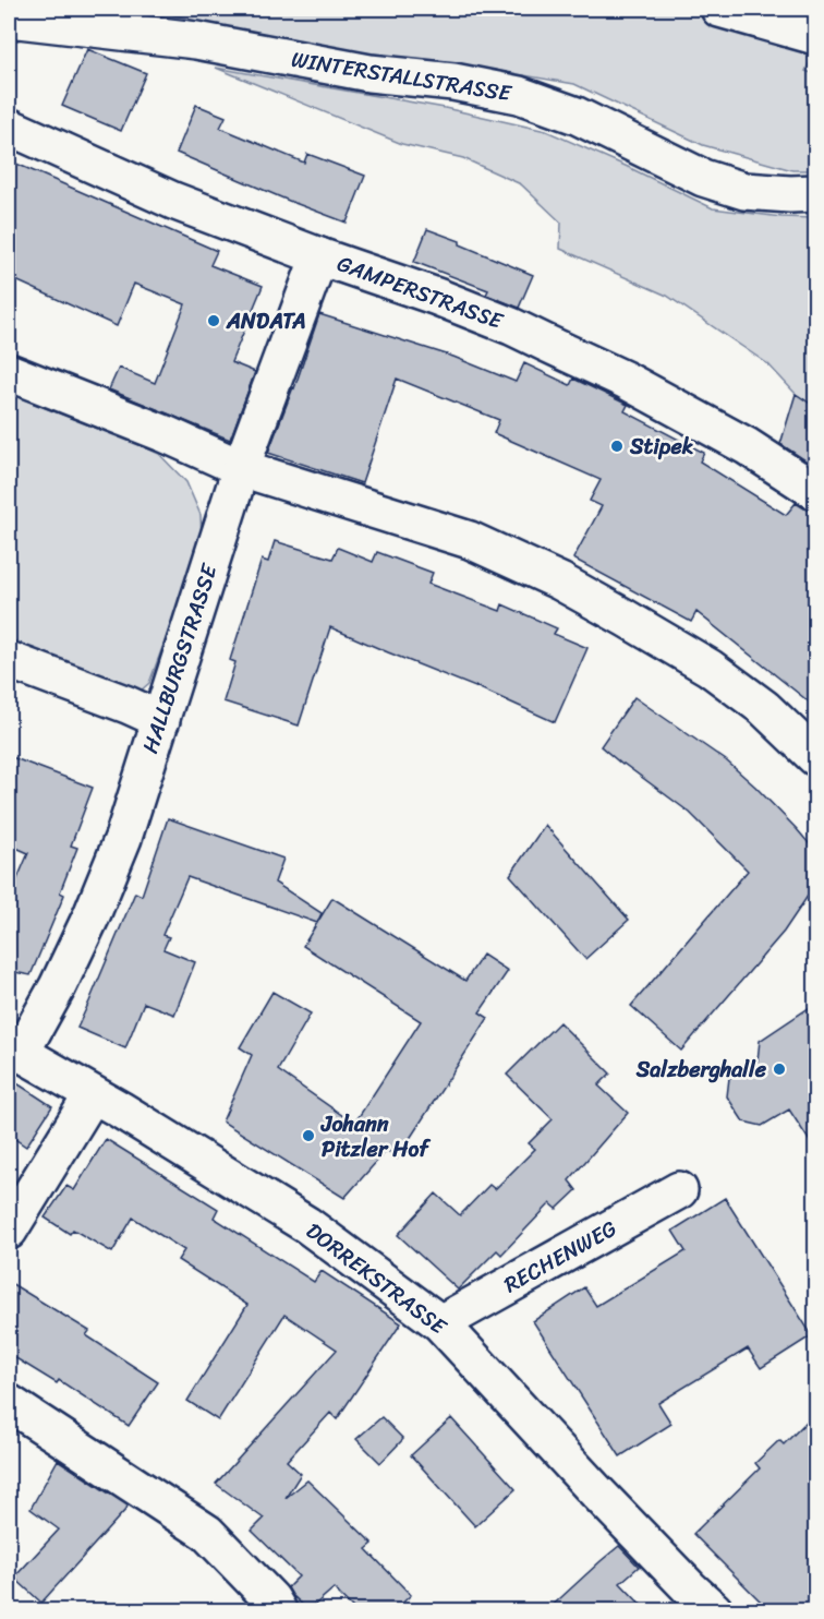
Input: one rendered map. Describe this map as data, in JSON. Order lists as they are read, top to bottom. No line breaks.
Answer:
{"streets":{"street":["WINTERSTALLSTRASSE","GAMPERSTRASSE","HALLBURGSTRASSE","RECHENWEG","DORREKSTRASSE"]},"crossings":[["GAMPERSTRASSE","HALLBURGSTRASSE"],["HALLBURGSTRASSE","DORREKSTRASSE"],["RECHENWEG","DORREKSTRASSE"]],"places":["ANDATA","Stipek","Salzberghalle","Johann Pitzler Hof"]}
